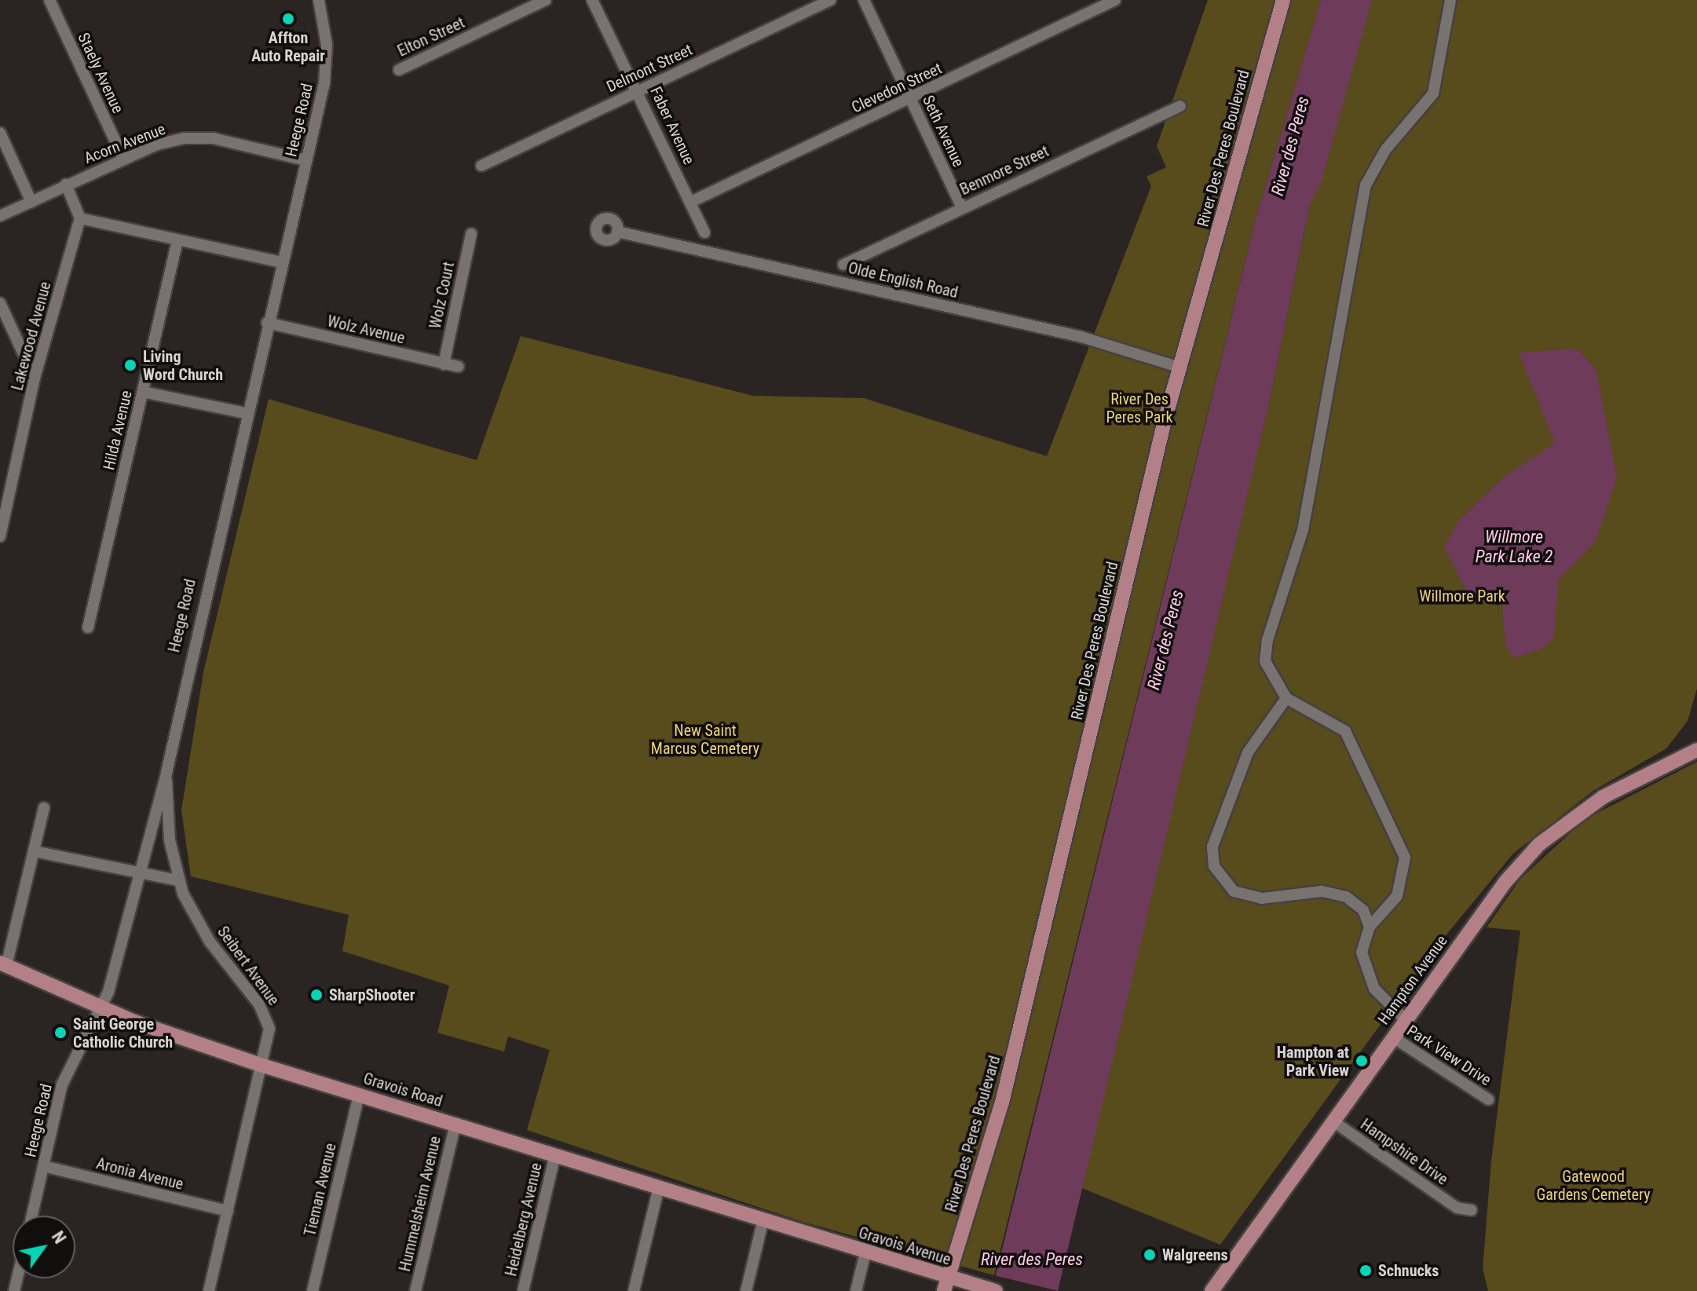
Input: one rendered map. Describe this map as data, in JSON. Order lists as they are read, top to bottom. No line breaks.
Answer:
{"streets":{"main road":["River Des Peres Boulevard","Hampton Avenue","Gravois Road","Gravois Avenue"],"street":["Elton Street","Delmont Street","Staely Avenue","Clevedon Street","Heege Road","Faber Avenue","Seth Avenue","Acorn Avenue","Benmore Street","Olde English Road","Wolz Court","Wolz Avenue","Lakewood Avenue","Hilda Avenue","Seibert Avenue","Park View Drive","Hampshire Drive","Aronia Avenue","Tieman Avenue","Hummelsheim Avenue","Heidelberg Avenue"]},"crossings":[["Delmont Street","Faber Avenue"],["Staely Avenue","Acorn Avenue"],["Clevedon Street","Faber Avenue"],["Clevedon Street","Seth Avenue"],["Heege Road","Acorn Avenue"],["Heege Road","Wolz Avenue"],["Heege Road","Seibert Avenue"],["Heege Road","Gravois Road"],["Heege Road","Aronia Avenue"],["Seth Avenue","Benmore Street"],["River Des Peres Boulevard","Olde English Road"],["River Des Peres Boulevard","Gravois Avenue"],["Wolz Court","Wolz Avenue"],["Seibert Avenue","Gravois Road"],["Seibert Avenue","Aronia Avenue"],["Hampton Avenue","Park View Drive"],["Hampton Avenue","Hampshire Drive"],["Gravois Road","Tieman Avenue"],["Gravois Road","Hummelsheim Avenue"],["Gravois Road","Heidelberg Avenue"],["Gravois Road","Gravois Avenue"]],"water":["River des Peres","Willmore Park Lake 2"],"parks":["River Des Peres Park","Willmore Park","New Saint Marcus Cemetery","Gatewood Gardens Cemetery"],"places":["Affton Auto Repair","Living Word Church","SharpShooter","Saint George Catholic Church","Hampton at Park View","Walgreens","Schnucks"],"north":"top right"}
